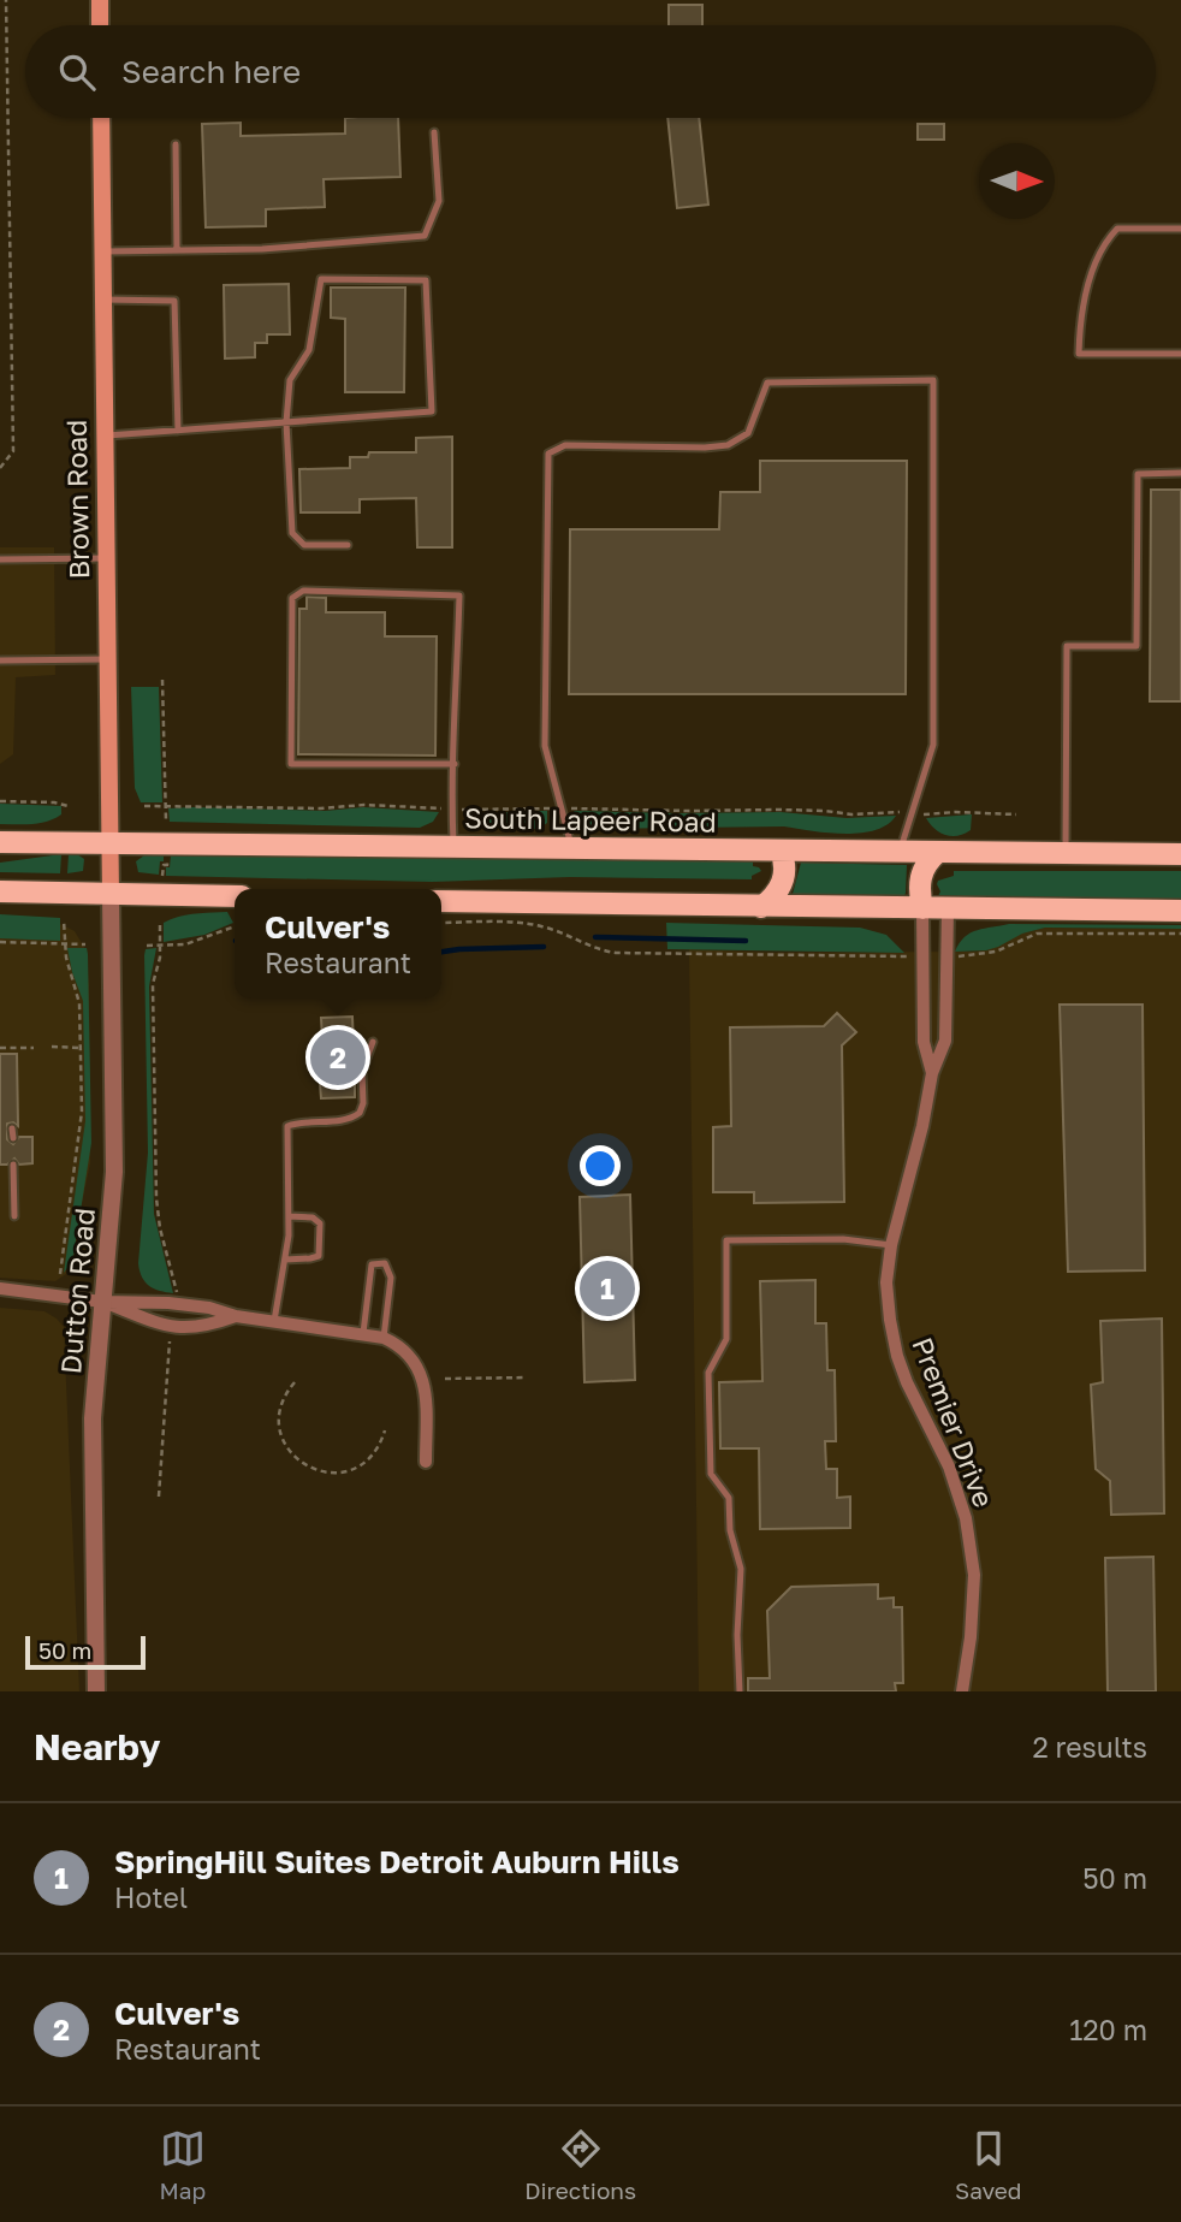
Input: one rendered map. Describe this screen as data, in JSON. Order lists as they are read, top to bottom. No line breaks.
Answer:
{"streets":{"main road":["Brown Road","South Lapeer Road"],"street":["Dutton Road","Premier Drive"]},"crossings":[["Brown Road","South Lapeer Road"],["Brown Road","Dutton Road"]],"scale_bar":"50 m","north":"right","page":{"search":"Search here","popup":["Culver's","Restaurant"],"pins":["2","1"],"scale":"50 m","heading":["Nearby","2 results"],"list":[{"mark":"1","name":"SpringHill Suites Detroit Auburn Hills","note":"Hotel","value":"50 m"},{"mark":"2","name":"Culver's","note":"Restaurant","value":"120 m"}],"nav":["Map","Directions","Saved"]}}
